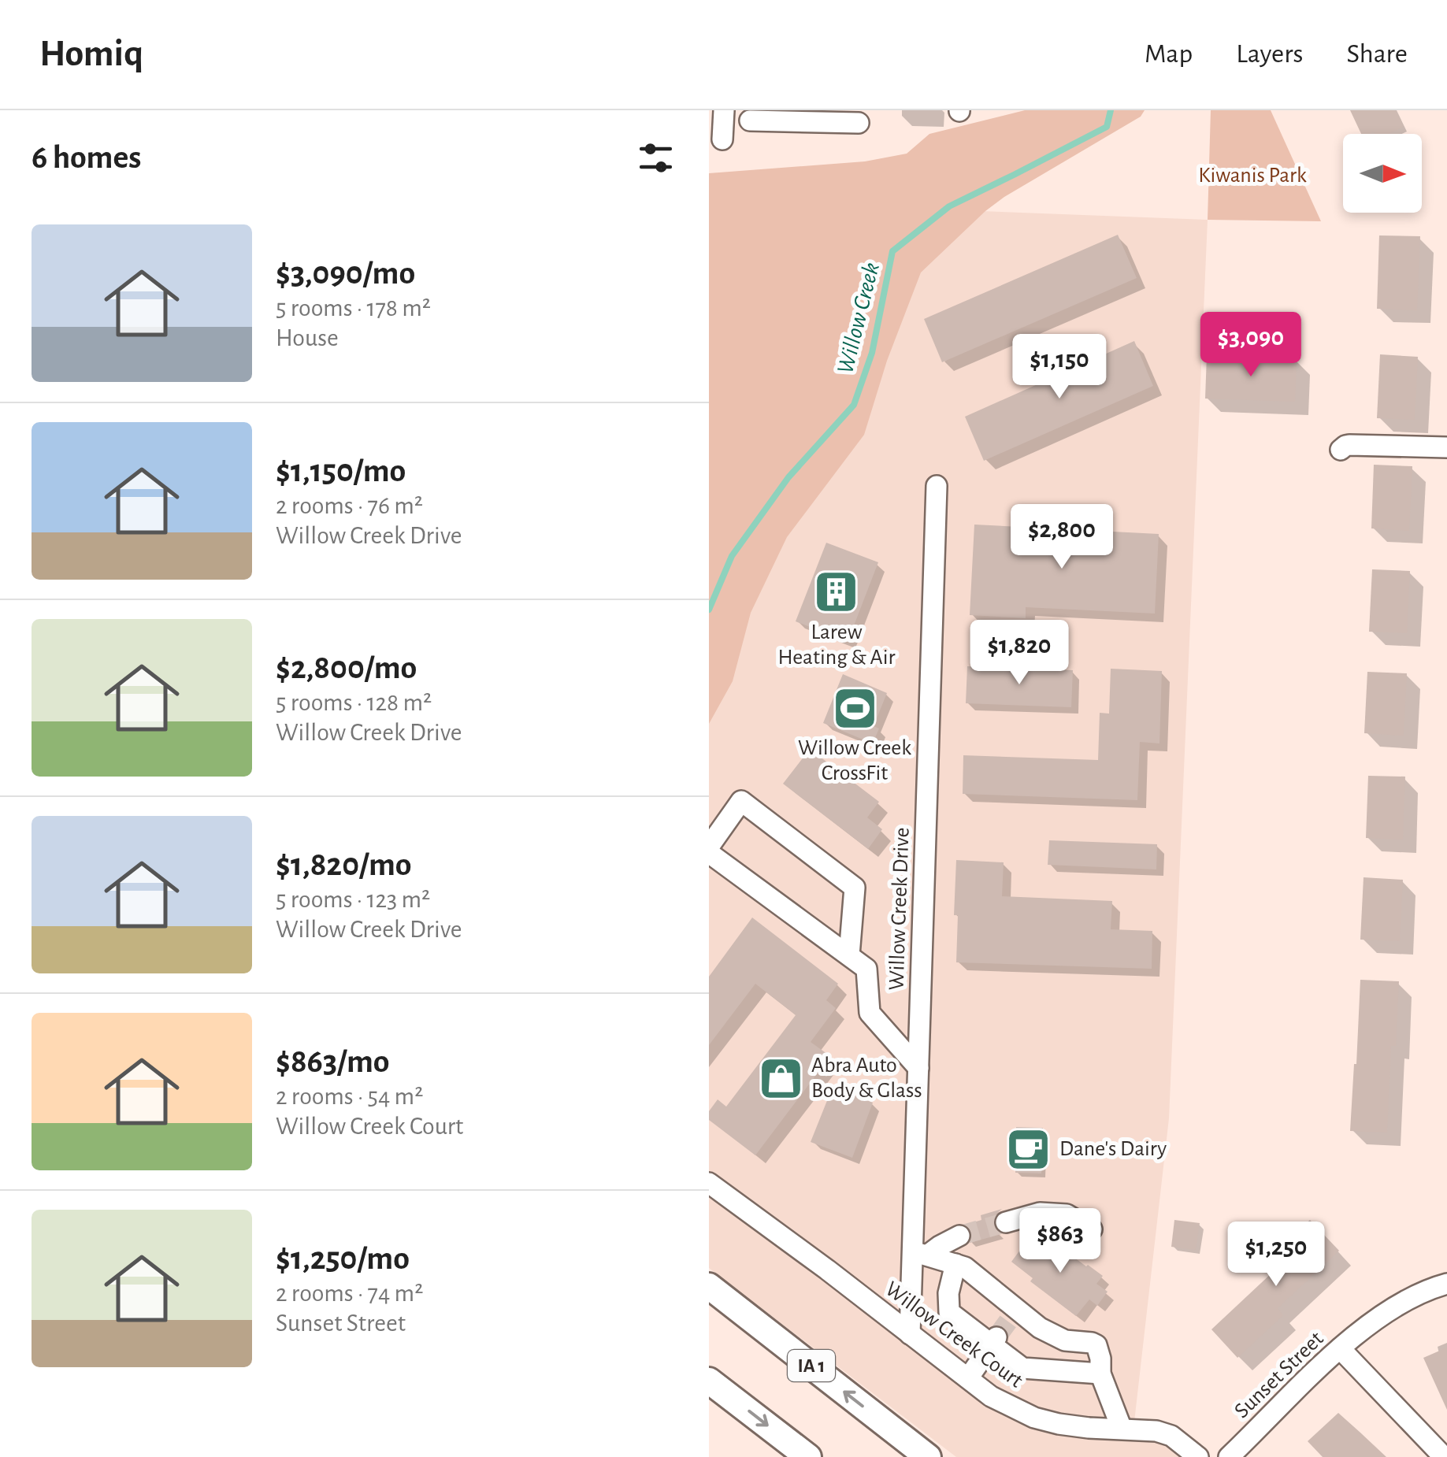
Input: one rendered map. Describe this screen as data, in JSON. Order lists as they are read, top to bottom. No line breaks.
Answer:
{"streets":{"main road":["IA 1"],"street":["Willow Creek Drive","Willow Creek Court","Sunset Street"]},"crossings":[["Willow Creek Drive","Willow Creek Court"]],"water":["Willow Creek"],"parks":["Kiwanis Park"],"places":{"building":["Larew Heating & Air"],"sports":["Willow Creek CrossFit"],"shop":["Abra Auto Body & Glass"],"cafe":["Dane's Dairy"]},"north":"right","page":{"header":"Homiq","nav":["Map","Layers","Share"],"heading":"6 homes","list":[{"name":"$3,090/mo","note":"5 rooms · 178 m² · House"},{"name":"$1,150/mo","note":"2 rooms · 76 m² · Willow Creek Drive"},{"name":"$2,800/mo","note":"5 rooms · 128 m² · Willow Creek Drive"},{"name":"$1,820/mo","note":"5 rooms · 123 m² · Willow Creek Drive"},{"name":"$863/mo","note":"2 rooms · 54 m² · Willow Creek Court"},{"name":"$1,250/mo","note":"2 rooms · 74 m² · Sunset Street"}],"price":["$3,090","$1,150","$2,800","$1,820","$863","$1,250"]}}
